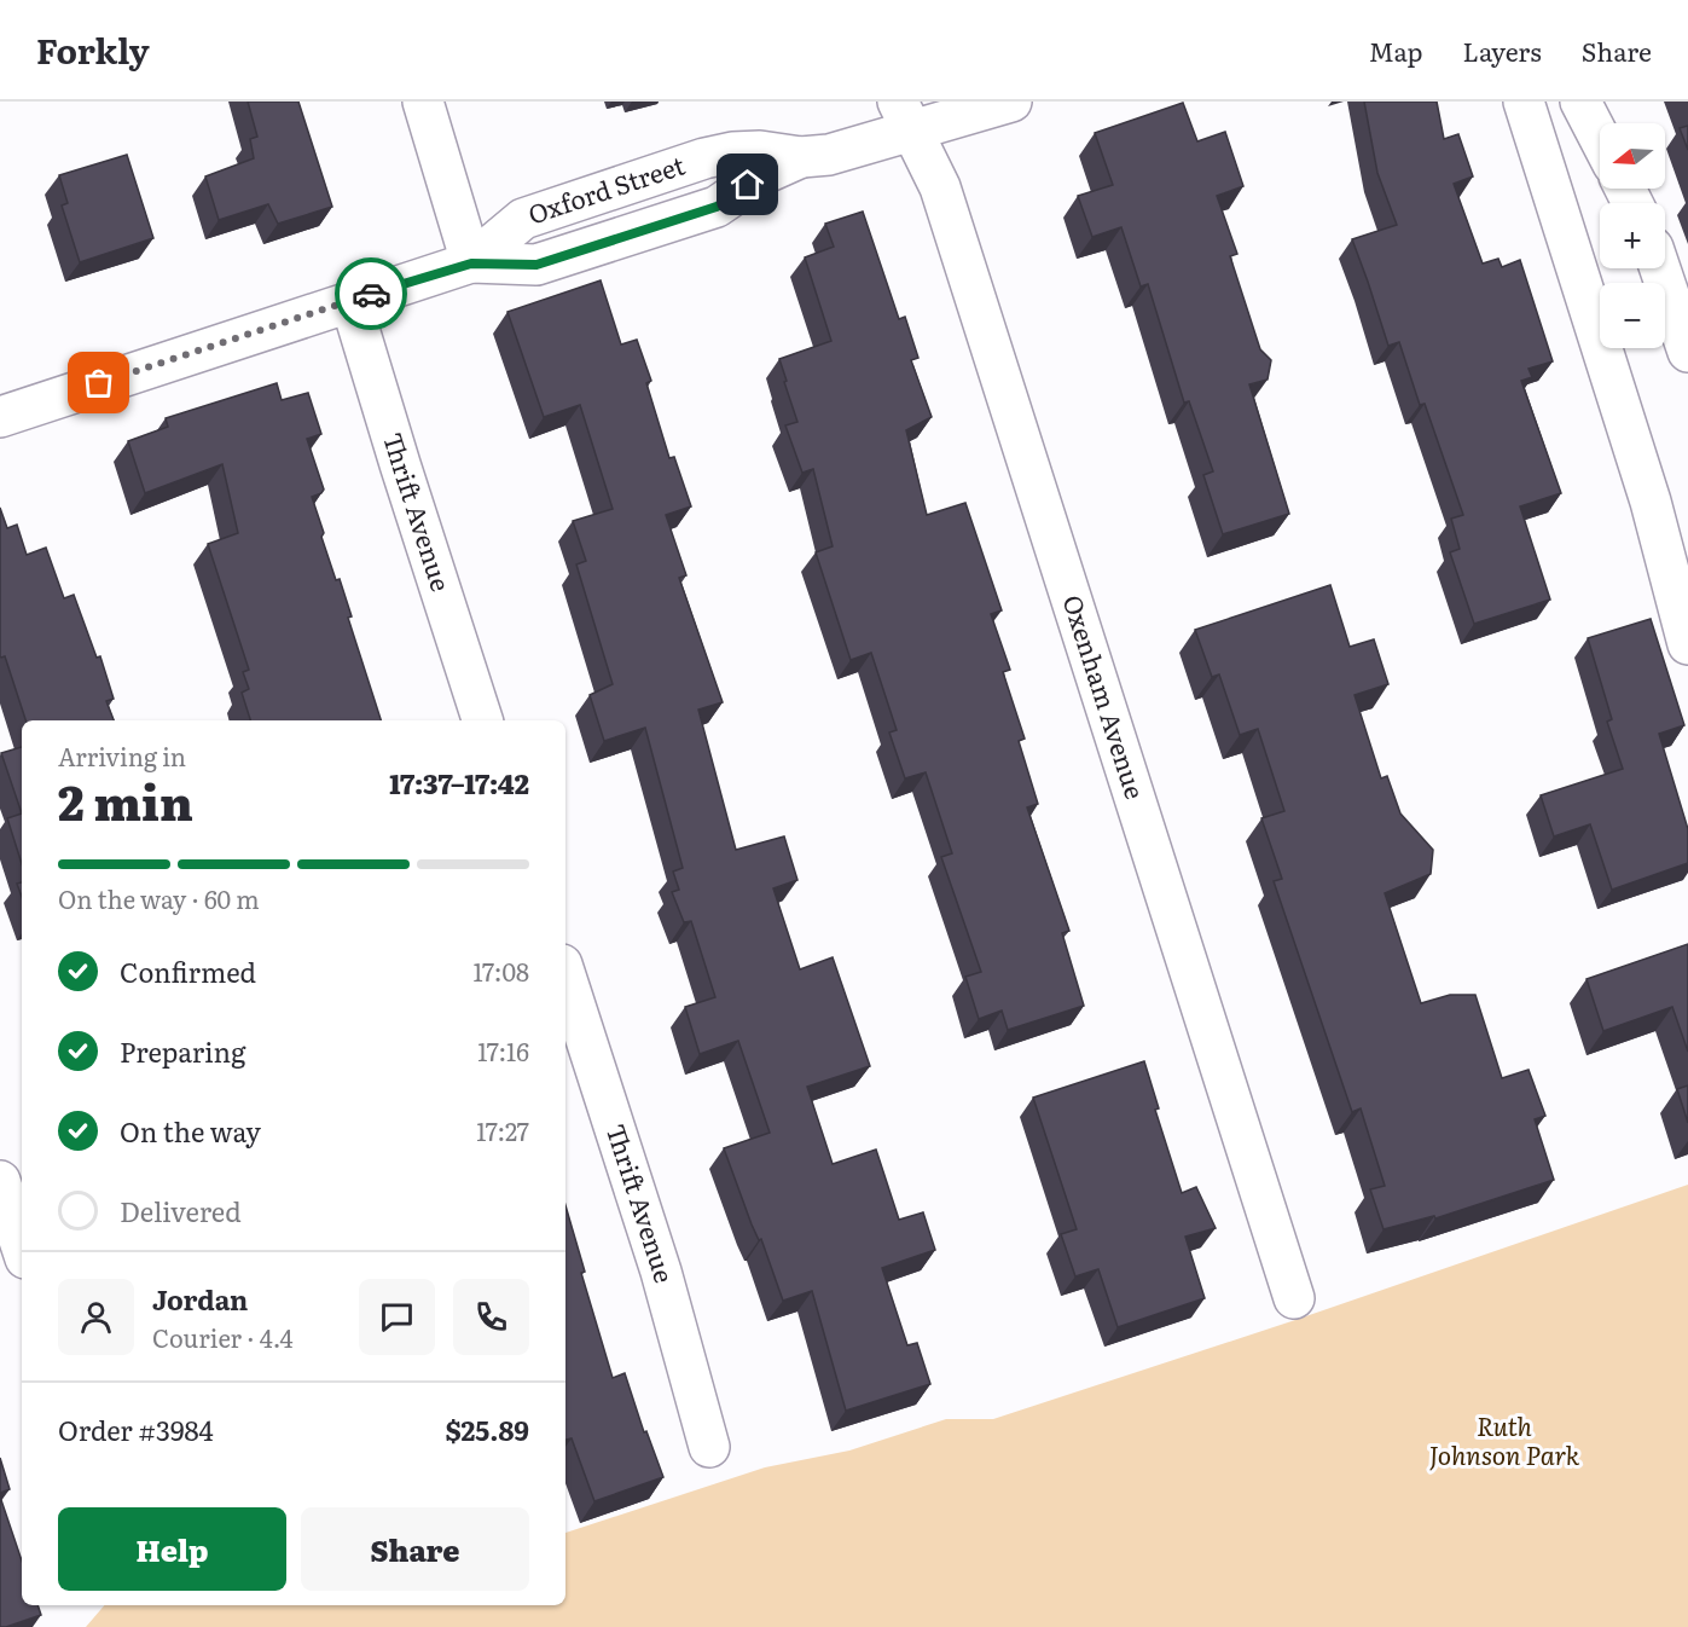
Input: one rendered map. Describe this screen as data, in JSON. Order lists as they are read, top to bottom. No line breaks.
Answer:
{"streets":{"street":["Oxford Street","Thrift Avenue","Oxenham Avenue"]},"crossings":[["Oxford Street","Thrift Avenue"],["Oxford Street","Oxenham Avenue"]],"parks":["Ruth Johnson Park"],"north":"left","page":{"header":"Forkly","nav":["Map","Layers","Share"],"map_buttons":["+","−"],"heading":["2 min","Arriving in","17:37–17:42"],"panel":["Jordan","Courier · 4.4","Order #3984","$25.89"],"bar":"On the way · 60 m","list":[["Confirmed","17:08"],["Preparing","17:16"],["On the way","17:27"],"Delivered"],"buttons":["Help","Share"]}}
